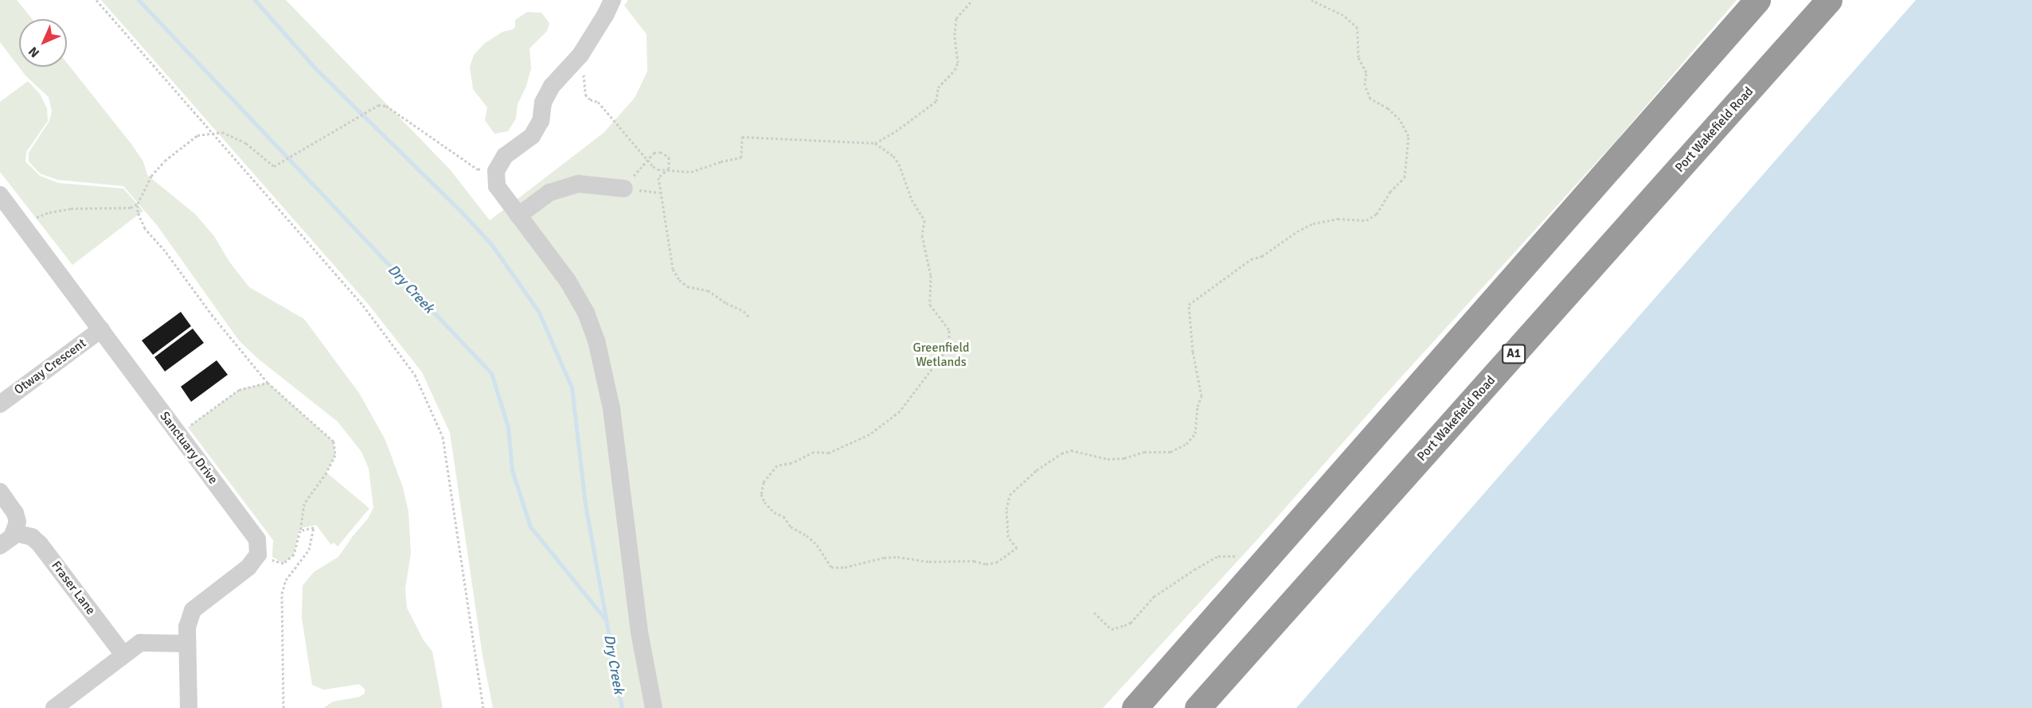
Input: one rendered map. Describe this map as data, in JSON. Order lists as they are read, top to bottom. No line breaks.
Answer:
{"streets":{"highway":["Port Wakefield Road","A1"],"street":["Otway Crescent","Sanctuary Drive","Fraser Lane"]},"crossings":[["Otway Crescent","Sanctuary Drive"]],"water":["Dry Creek"],"parks":["Greenfield Wetlands"],"north":"bottom left"}
